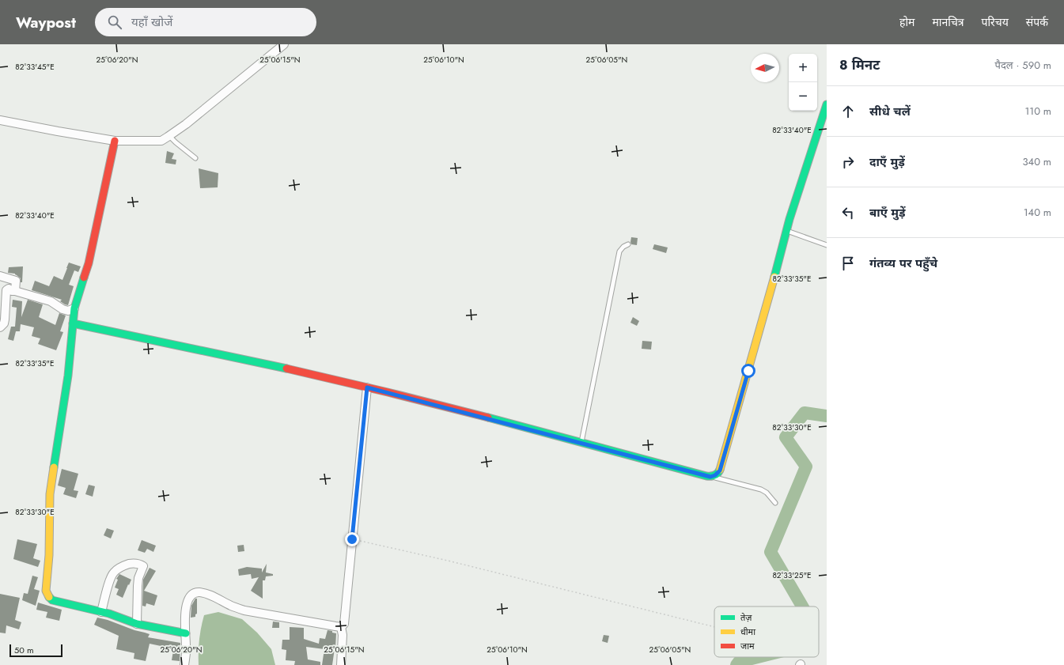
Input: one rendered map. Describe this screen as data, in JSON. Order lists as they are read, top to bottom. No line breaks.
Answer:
{"legend":["तेज़","धीमा","जाम"],"scale_bar":"50 m","north":"left","page":{"header":"Waypost","search":"यहाँ खोजें","nav":["होम","मानचित्र","परिचय","संपर्क"],"heading":["8 मिनट","पैदल · 590 m"],"map_buttons":["+","−"],"list":[["सीधे चलें","110 m"],["दाएँ मुड़ें","340 m"],["बाएँ मुड़ें","140 m"],"गंतव्य पर पहुँचे"],"scale":"50 m"},"coordinates":["25°06'20\"N","25°06'15\"N","25°06'10\"N","25°06'05\"N","82°33'45\"E","82°33'40\"E","82°33'35\"E","82°33'30\"E","82°33'25\"E"]}
